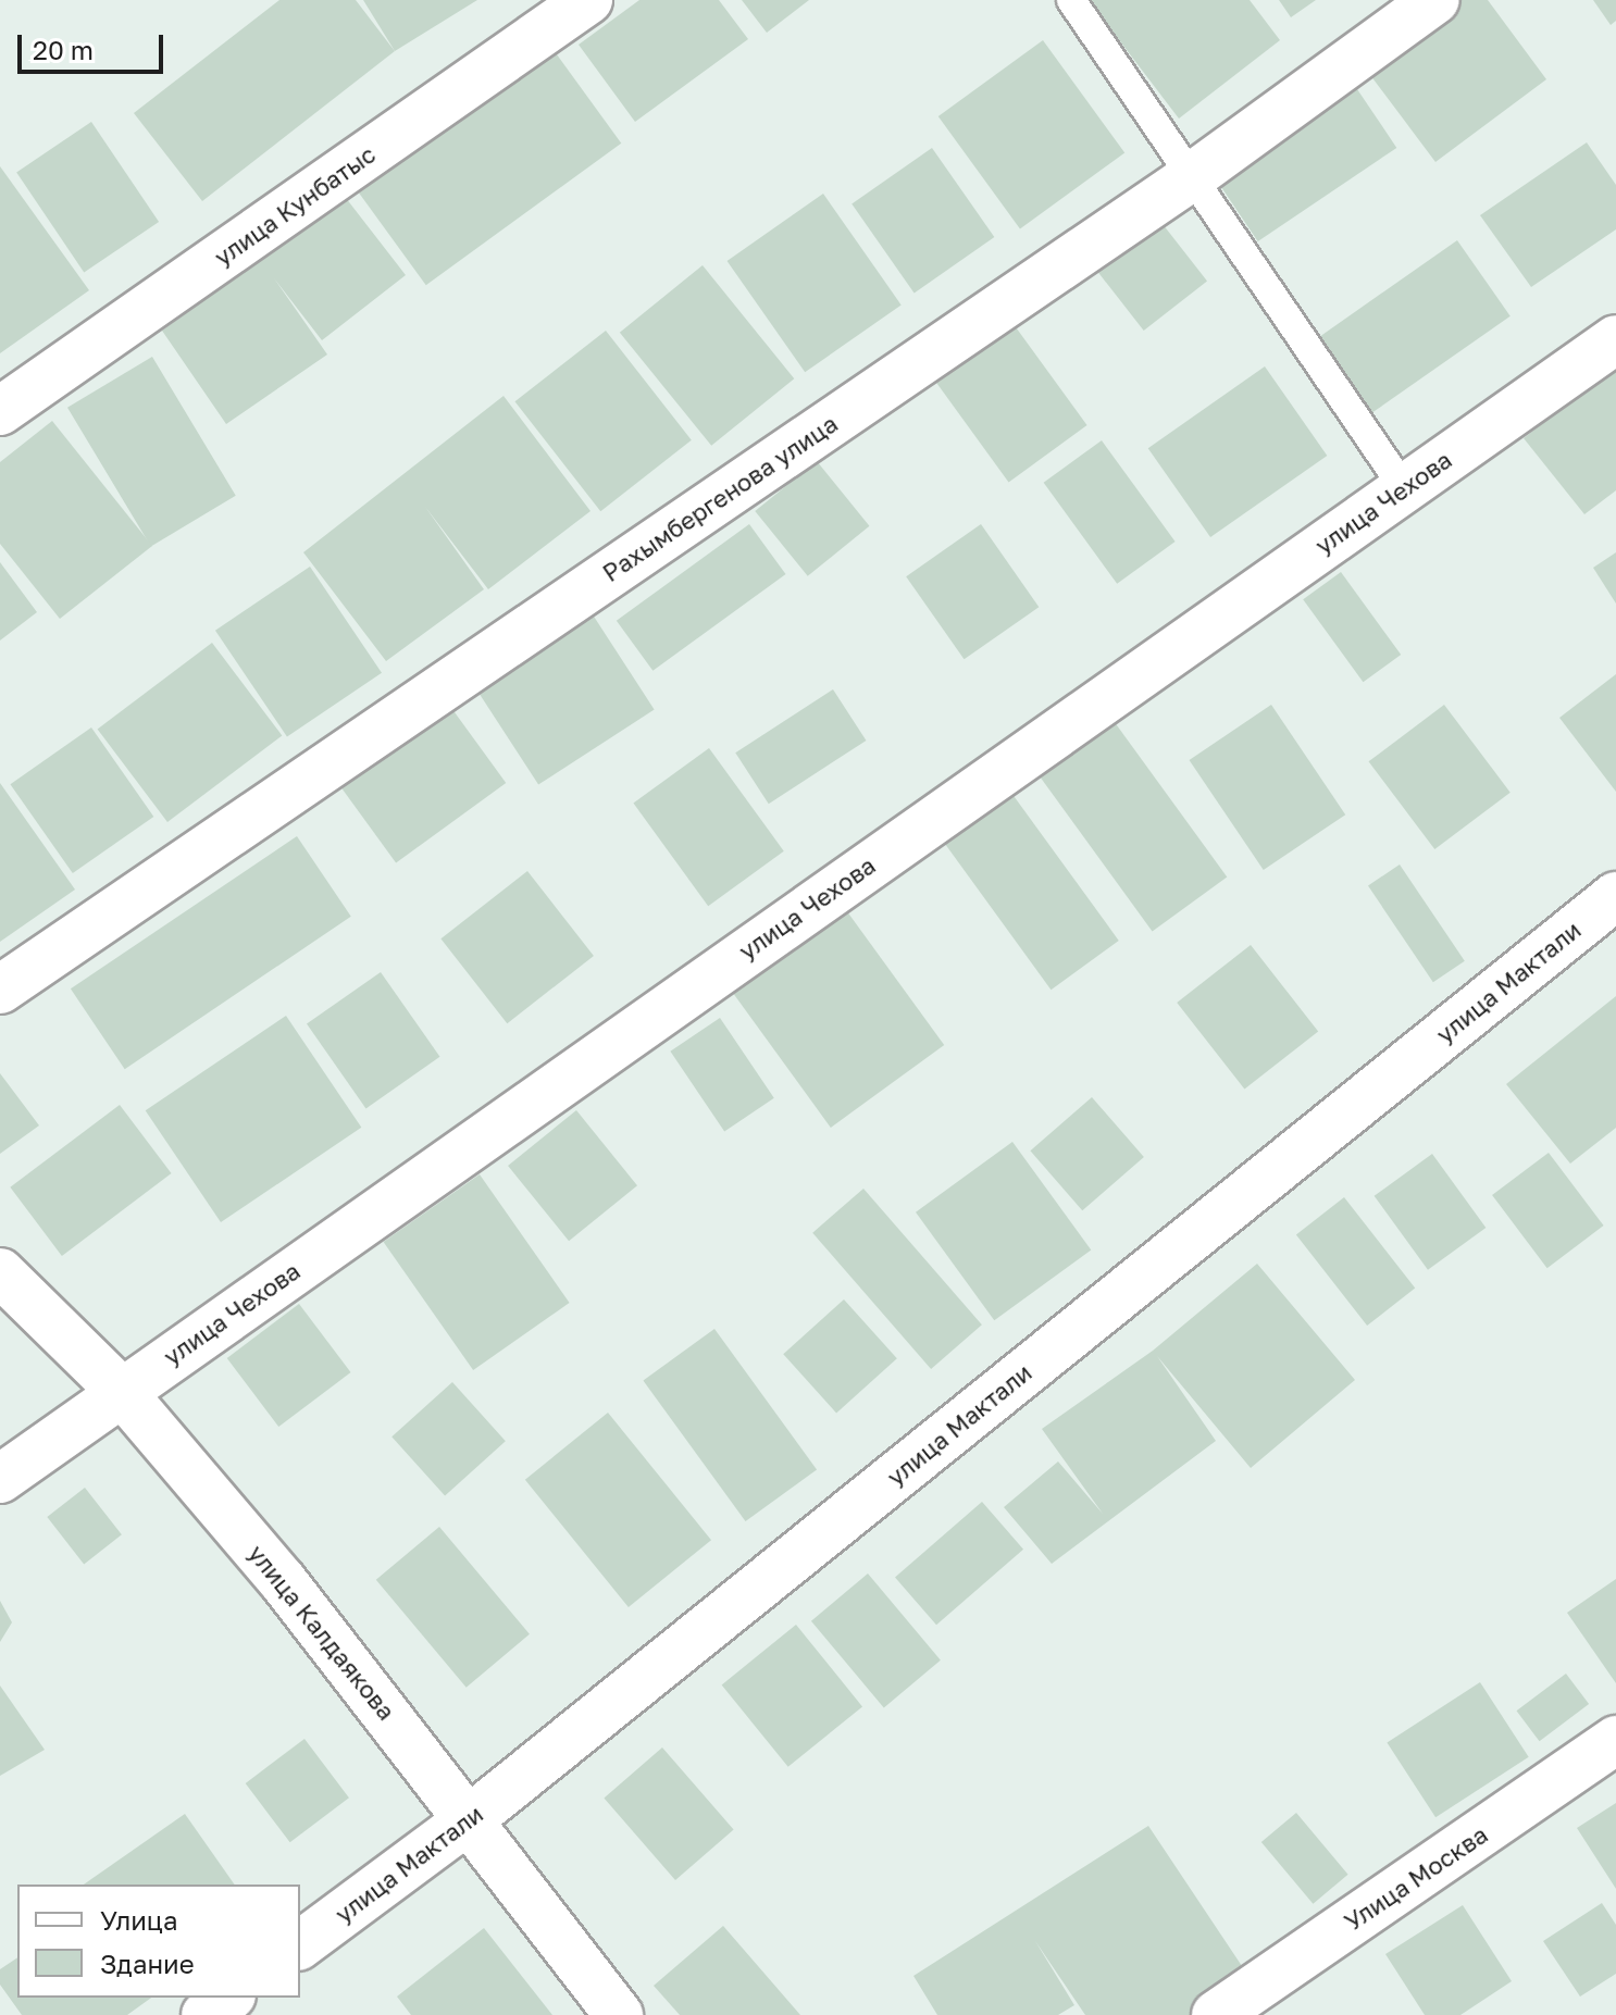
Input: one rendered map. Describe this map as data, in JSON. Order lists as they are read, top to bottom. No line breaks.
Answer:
{"streets":{"street":["улица Кунбатыс","Рахымбергенова улица","улица Чехова","улица Мактали","улица Калдаякова","Улица Москва"]},"crossings":[["улица Чехова","улица Калдаякова"],["улица Мактали","улица Калдаякова"]],"legend":["Улица","Здание"],"scale_bar":"20 m"}
